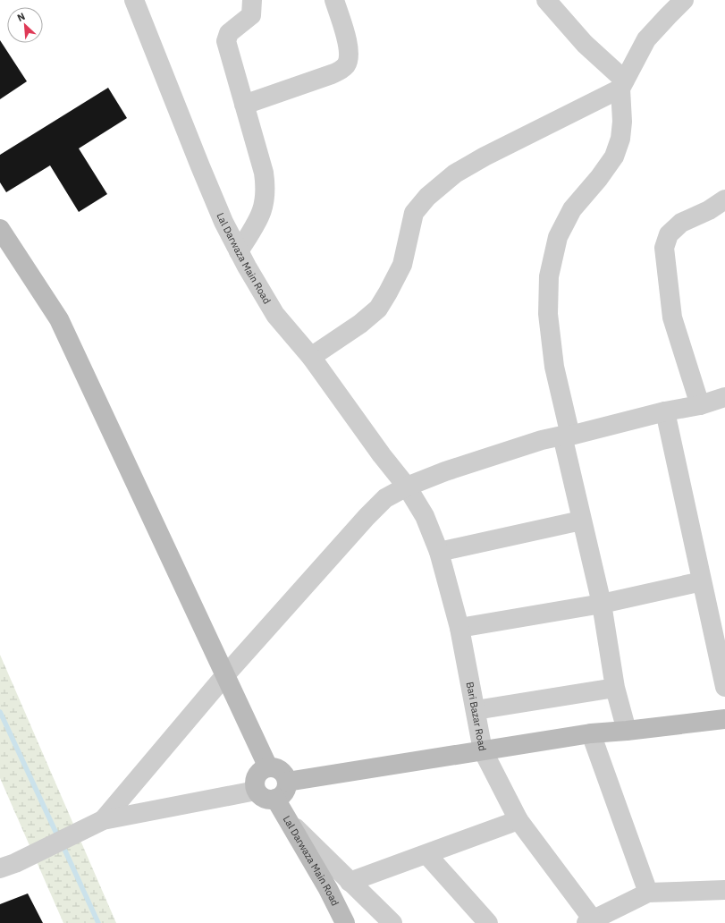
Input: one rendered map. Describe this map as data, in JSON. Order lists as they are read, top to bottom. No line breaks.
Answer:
{"streets":{"main road":["Lal Darwaza Main Road"],"street":["Bari Bazar Road"]},"crossings":[["Lal Darwaza Main Road","Bari Bazar Road"]],"north":"top left"}
